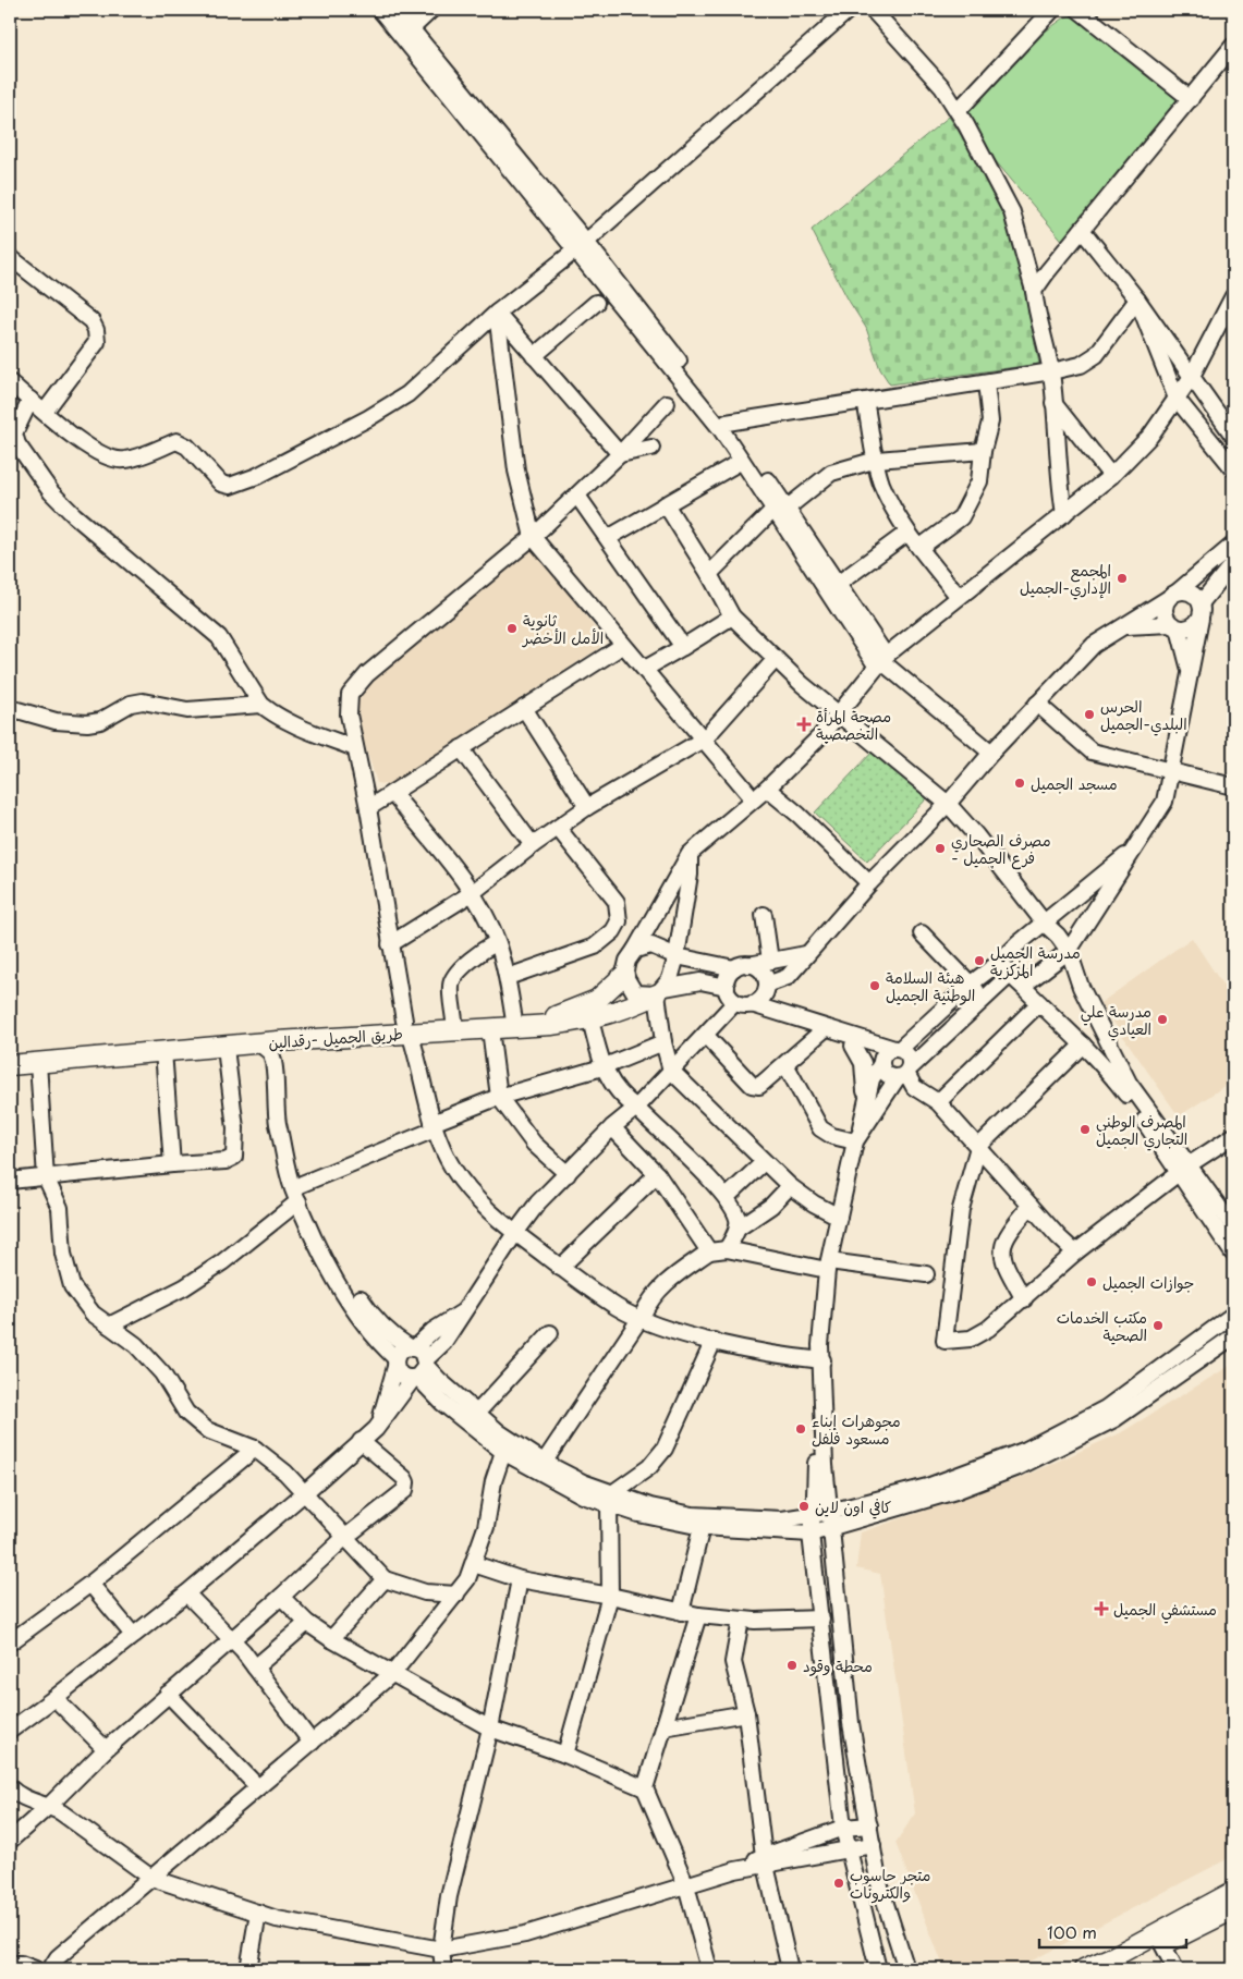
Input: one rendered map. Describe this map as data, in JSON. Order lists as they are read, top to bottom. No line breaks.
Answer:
{"streets":{"main road":["طريق الجميل -رقدالين"]},"places":{"other":["المجمع الإداري-الجميل","ثانوية الأمل الأخضر","الحرس البلدي-الجميل","مسجد الجميل","مصرف الصحاري - فرع الجميل","مدرسة الجميل المركزية","هيئة السلامة الوطنية الجميل","مدرسة علي العيادي","المصرف الوطني التجاري الجميل","جوازات الجميل","مكتب الخدمات الصحية","مجوهرات إبناء مسعود فلفل","كافي اون لاين","محطة وقود","متجر حاسوب والكترونات"],"health":["مصحة المرأة التخصصية","مستشفي الجميل"]},"scale_bar":"100 m"}
